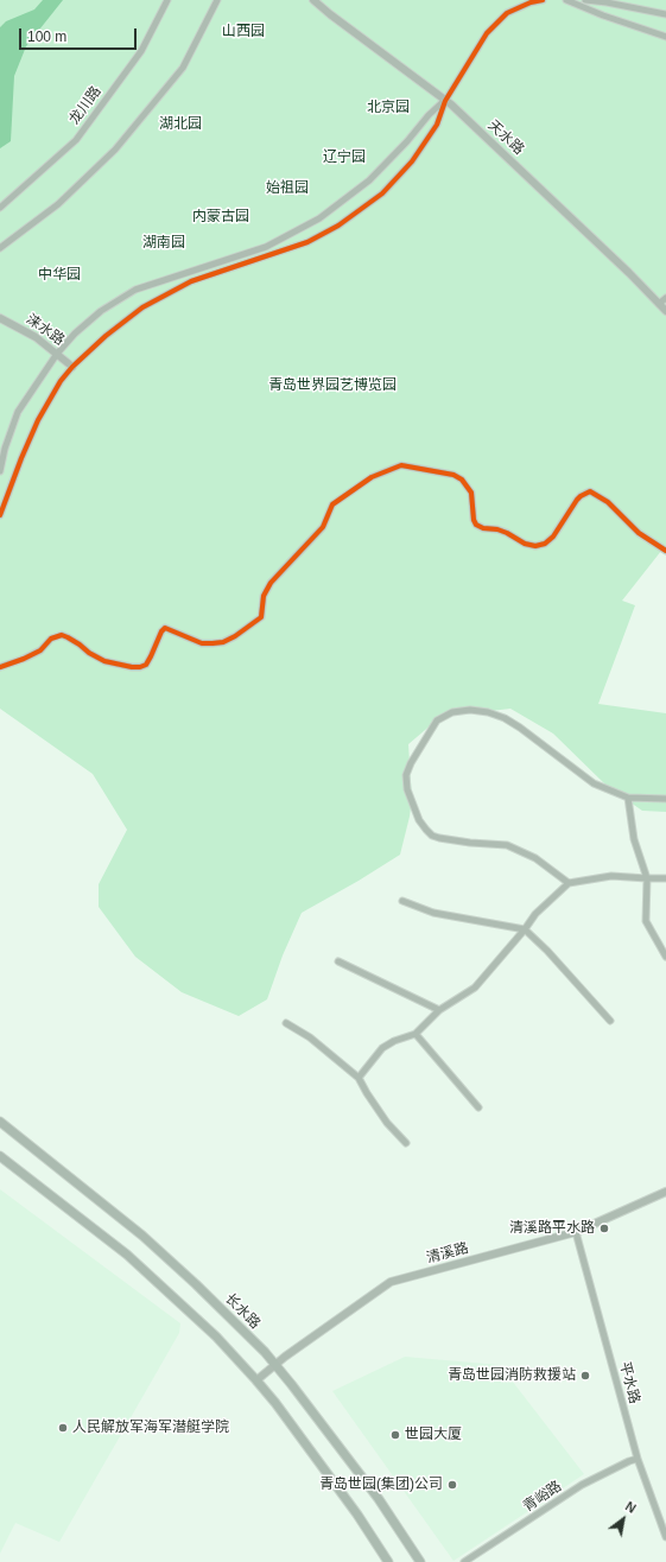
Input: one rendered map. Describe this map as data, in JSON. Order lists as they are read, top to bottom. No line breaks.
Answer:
{"streets":{"main road":["长水路"],"street":["龙川路","天水路","涞水路","清溪路","平水路","青峪路"]},"crossings":[["清溪路","长水路"],["清溪路","平水路"],["平水路","青峪路"]],"parks":["山西园","北京园","湖北园","辽宁园","始祖园","内蒙古园","湖南园","中华园","青岛世界园艺博览园"],"places":["清溪路平水路","青岛世园消防救援站","人民解放军海军潜艇学院","世园大厦","青岛世园(集团)公司"],"scale_bar":"100 m","north":"top right"}
